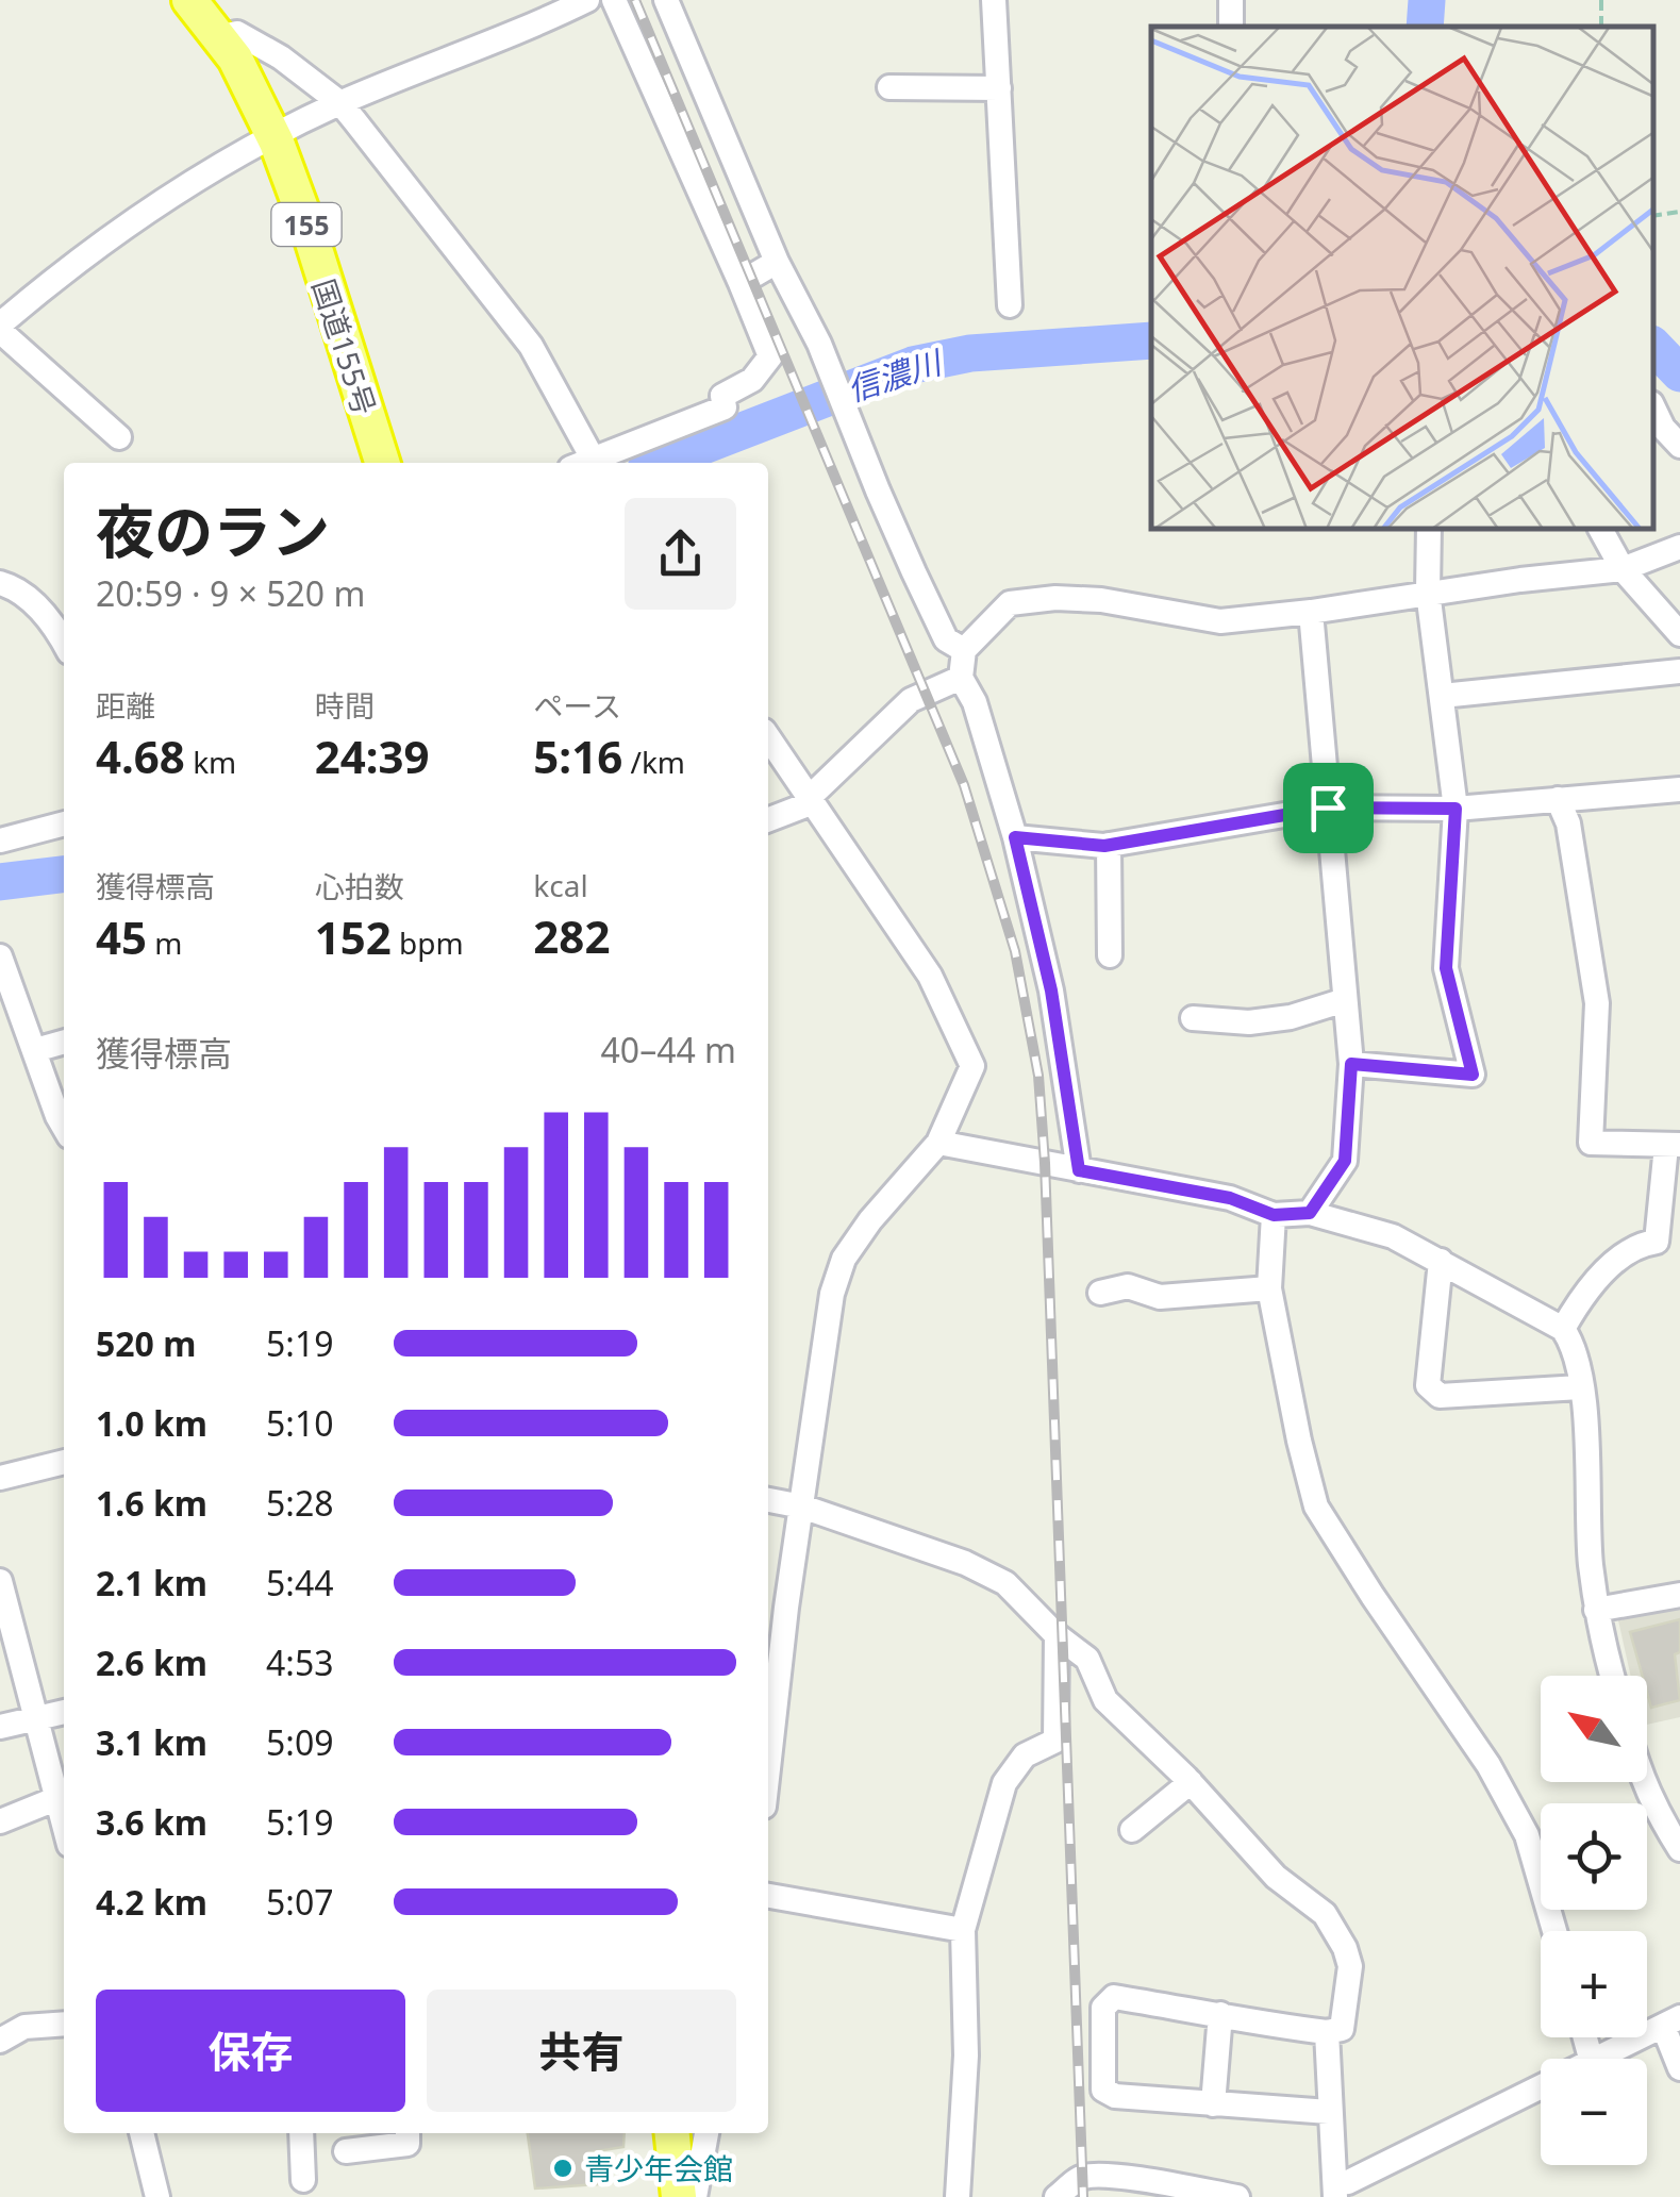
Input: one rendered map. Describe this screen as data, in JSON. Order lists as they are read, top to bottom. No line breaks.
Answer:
{"streets":{"highway":["155","国道155号"]},"water":["信濃川"],"places":["青少年会館"],"north":"top left","page":{"heading":["夜のラン","20:59 · 9 × 520 m"],"stats":[["距離","4.68 km"],["時間","24:39"],["ペース","5:16 /km"],["獲得標高","45 m"],["心拍数","152 bpm"],["kcal","282"]],"chart":["獲得標高","40–44 m"],"list":[{"name":"520 m","note":"5:19"},{"name":"1.0 km","note":"5:10"},{"name":"1.6 km","note":"5:28"},{"name":"2.1 km","note":"5:44"},{"name":"2.6 km","note":"4:53"},{"name":"3.1 km","note":"5:09"},{"name":"3.6 km","note":"5:19"},{"name":"4.2 km","note":"5:07"}],"map_buttons":["+","−"],"buttons":["保存","共有"]}}
